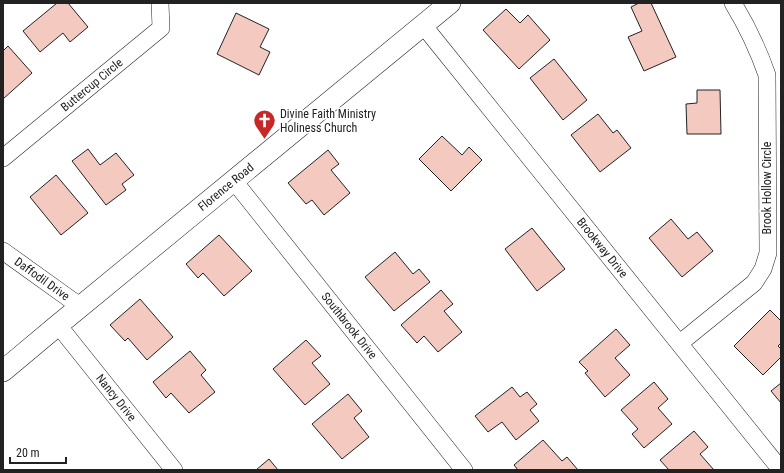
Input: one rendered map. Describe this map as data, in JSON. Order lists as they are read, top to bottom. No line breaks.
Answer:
{"streets":{"street":["Buttercup Circle","Florence Road","Brook Hollow Circle","Brookway Drive","Daffodil Drive","Southbrook Drive","Nancy Drive"]},"crossings":[["Florence Road","Brookway Drive"],["Florence Road","Daffodil Drive"],["Florence Road","Southbrook Drive"],["Florence Road","Nancy Drive"],["Brook Hollow Circle","Brookway Drive"]],"places":{"church":["Divine Faith Ministry Holiness Church"]},"scale_bar":"20 m"}
